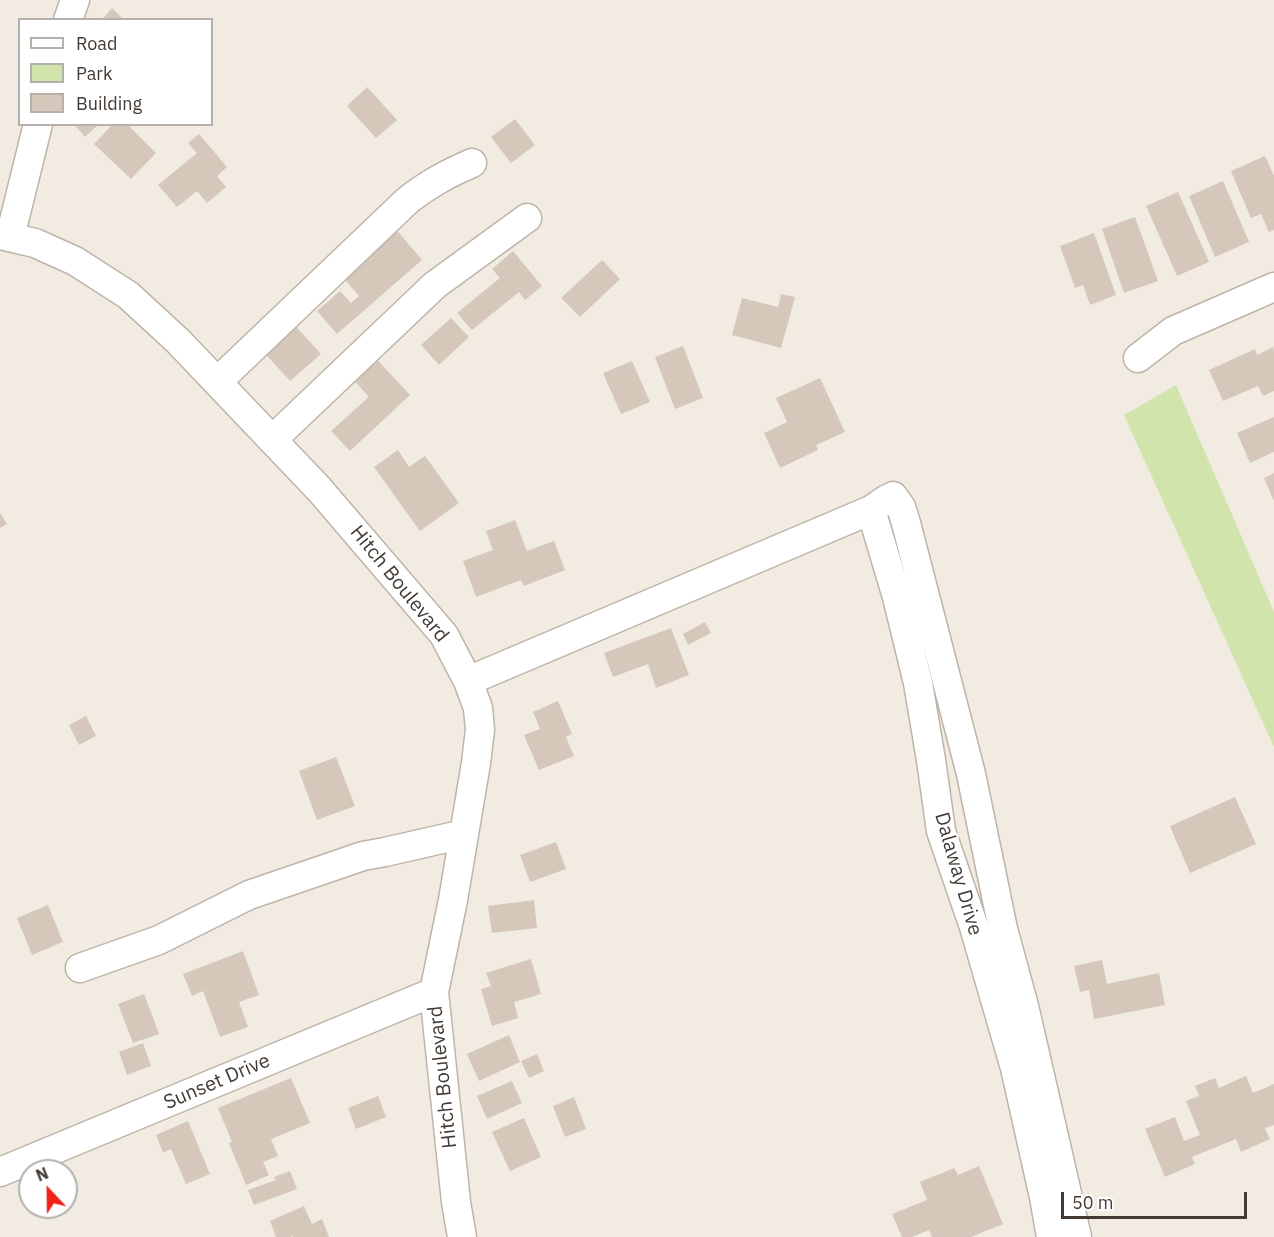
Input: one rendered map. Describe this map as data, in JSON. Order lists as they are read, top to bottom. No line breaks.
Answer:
{"streets":{"street":["Hitch Boulevard","Dalaway Drive","Sunset Drive"]},"crossings":[["Hitch Boulevard","Sunset Drive"]],"legend":["Road","Park","Building"],"scale_bar":"50 m","north":"top"}
